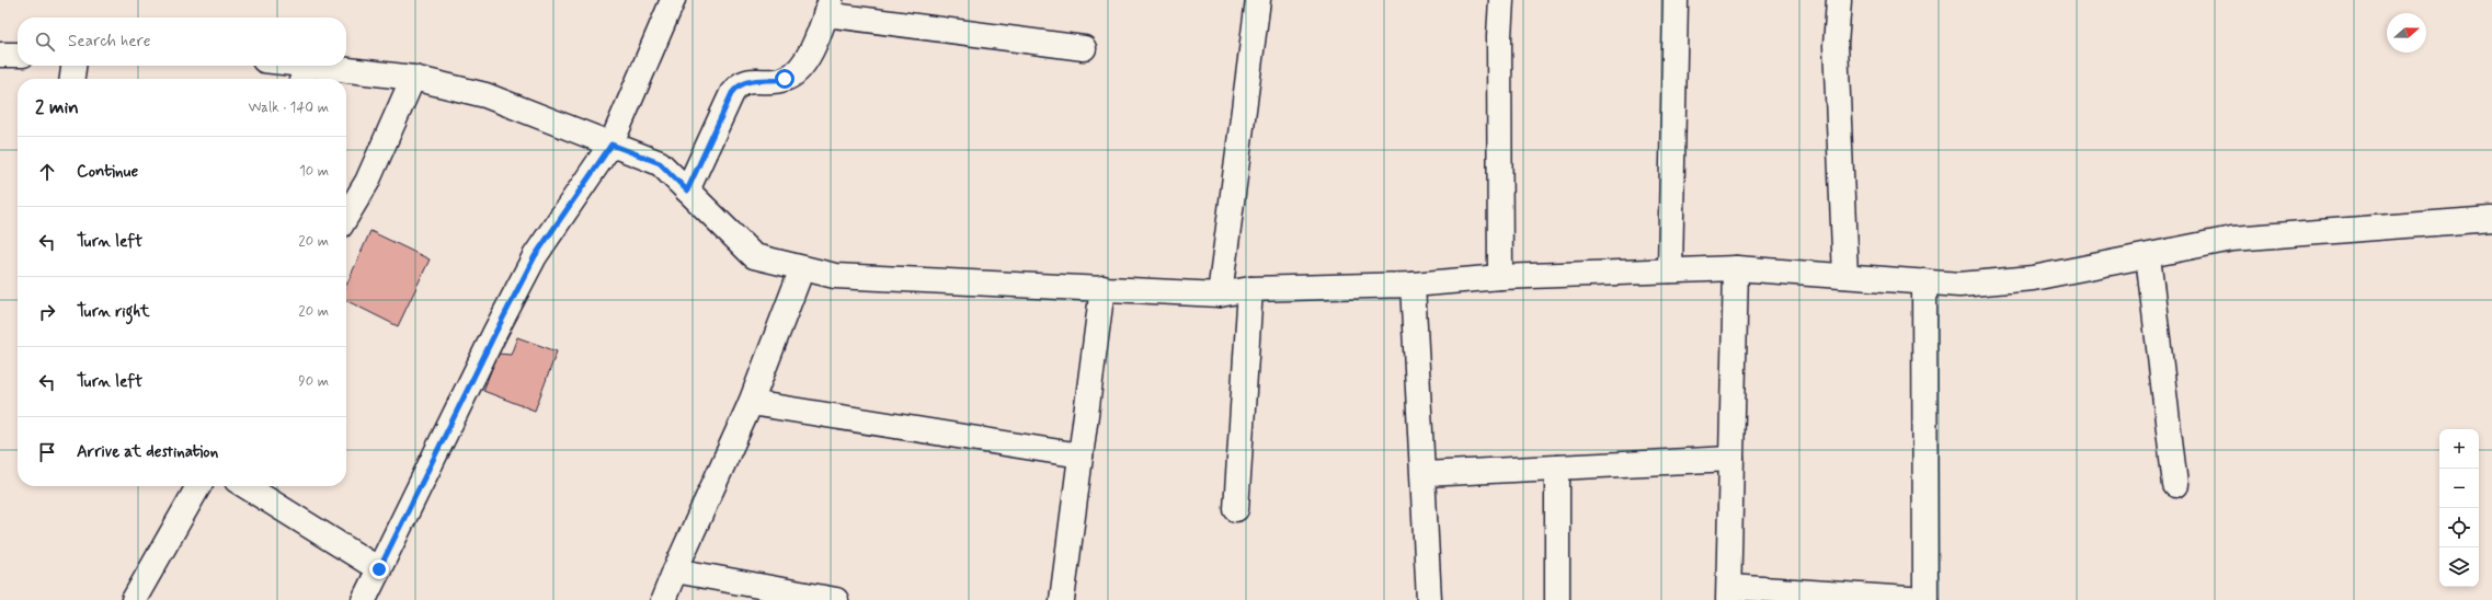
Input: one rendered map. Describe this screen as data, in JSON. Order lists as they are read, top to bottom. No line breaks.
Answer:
{"north":"right","page":{"search":"Search here","heading":["2 min","Walk · 140 m"],"list":[["Continue","10 m"],["Turn left","20 m"],["Turn right","20 m"],["Turn left","90 m"],"Arrive at destination"],"map_buttons":["+","−"]}}
